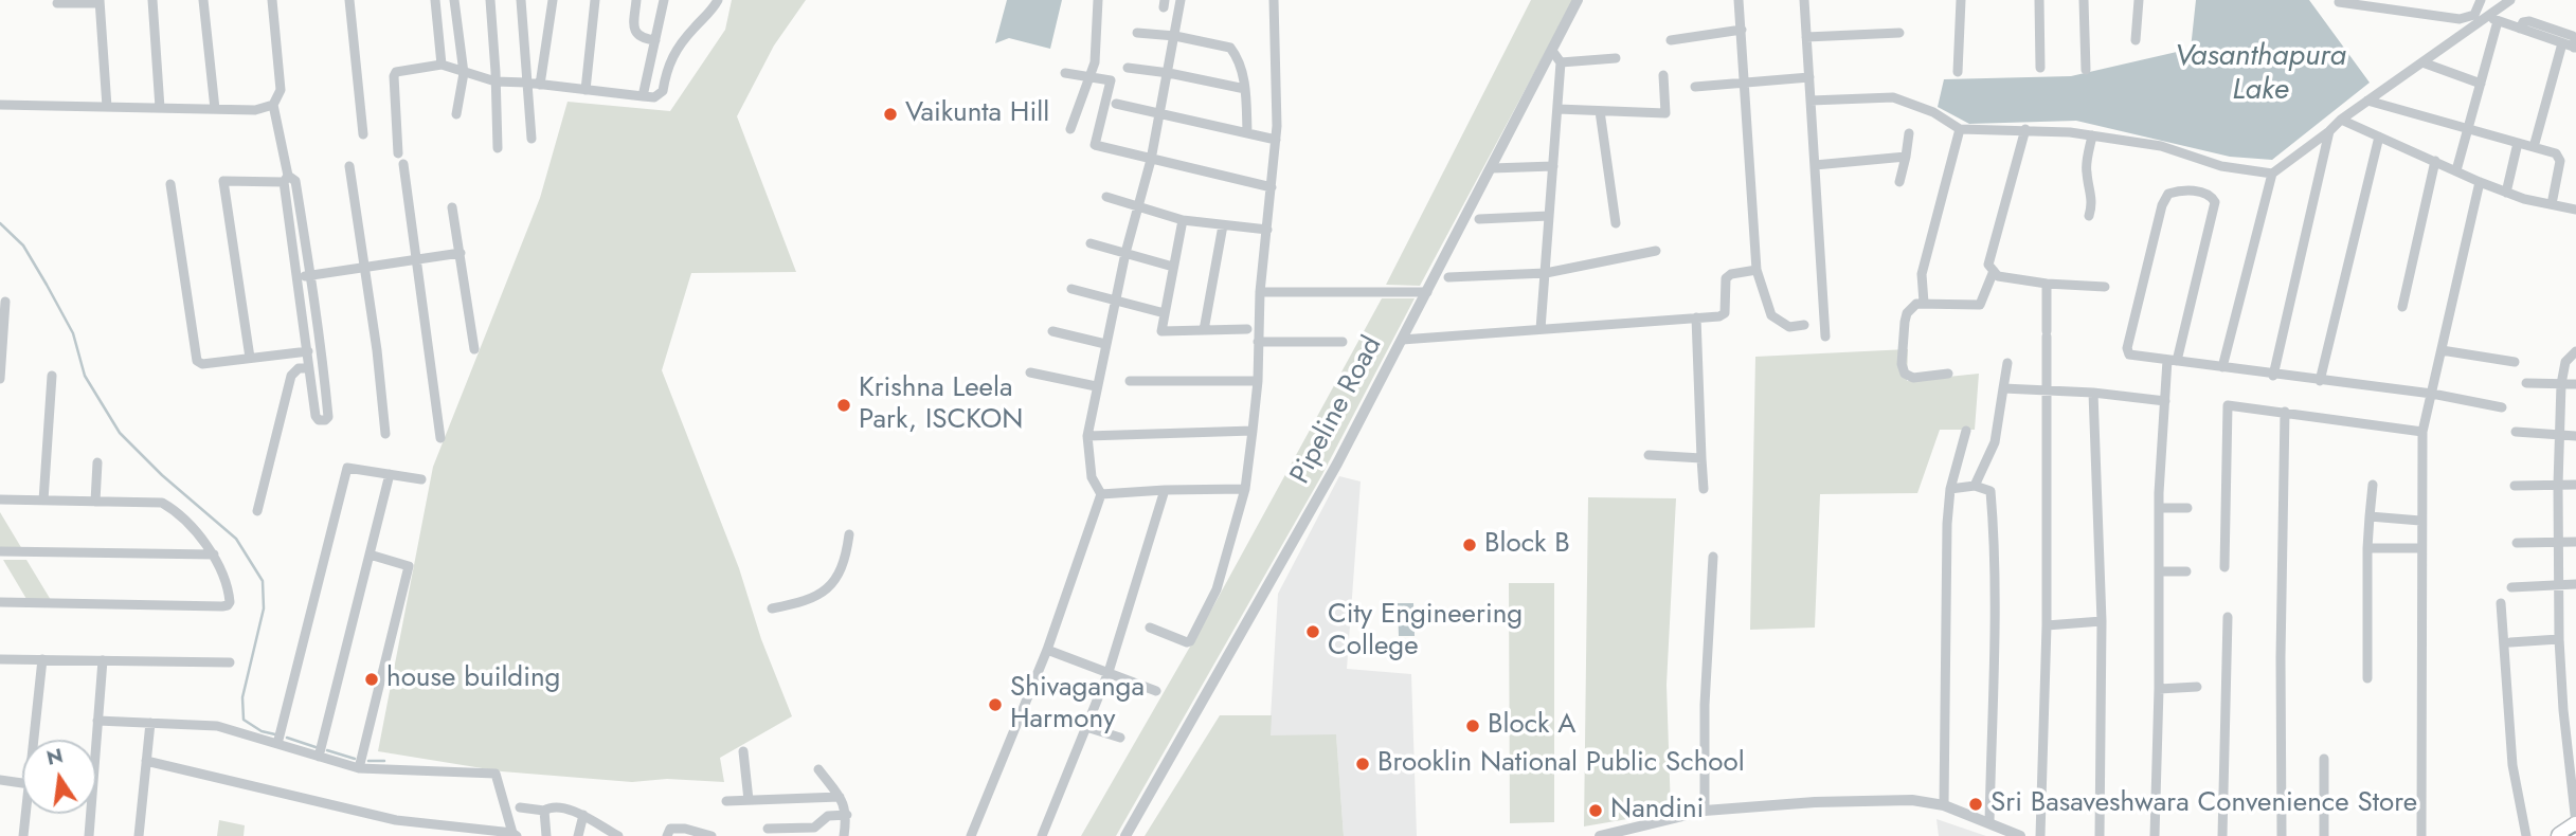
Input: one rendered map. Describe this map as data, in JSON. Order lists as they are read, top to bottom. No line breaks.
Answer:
{"streets":{"street":["Pipeline Road"]},"water":["Vasanthapura Lake"],"places":["Vaikunta Hill","Krishna Leela Park, ISCKON","Block B","City Engineering College","house building","Shivaganga Harmony","Block A","Brooklin National Public School","Sri Basaveshwara Convenience Store","Nandini"],"north":"top"}
